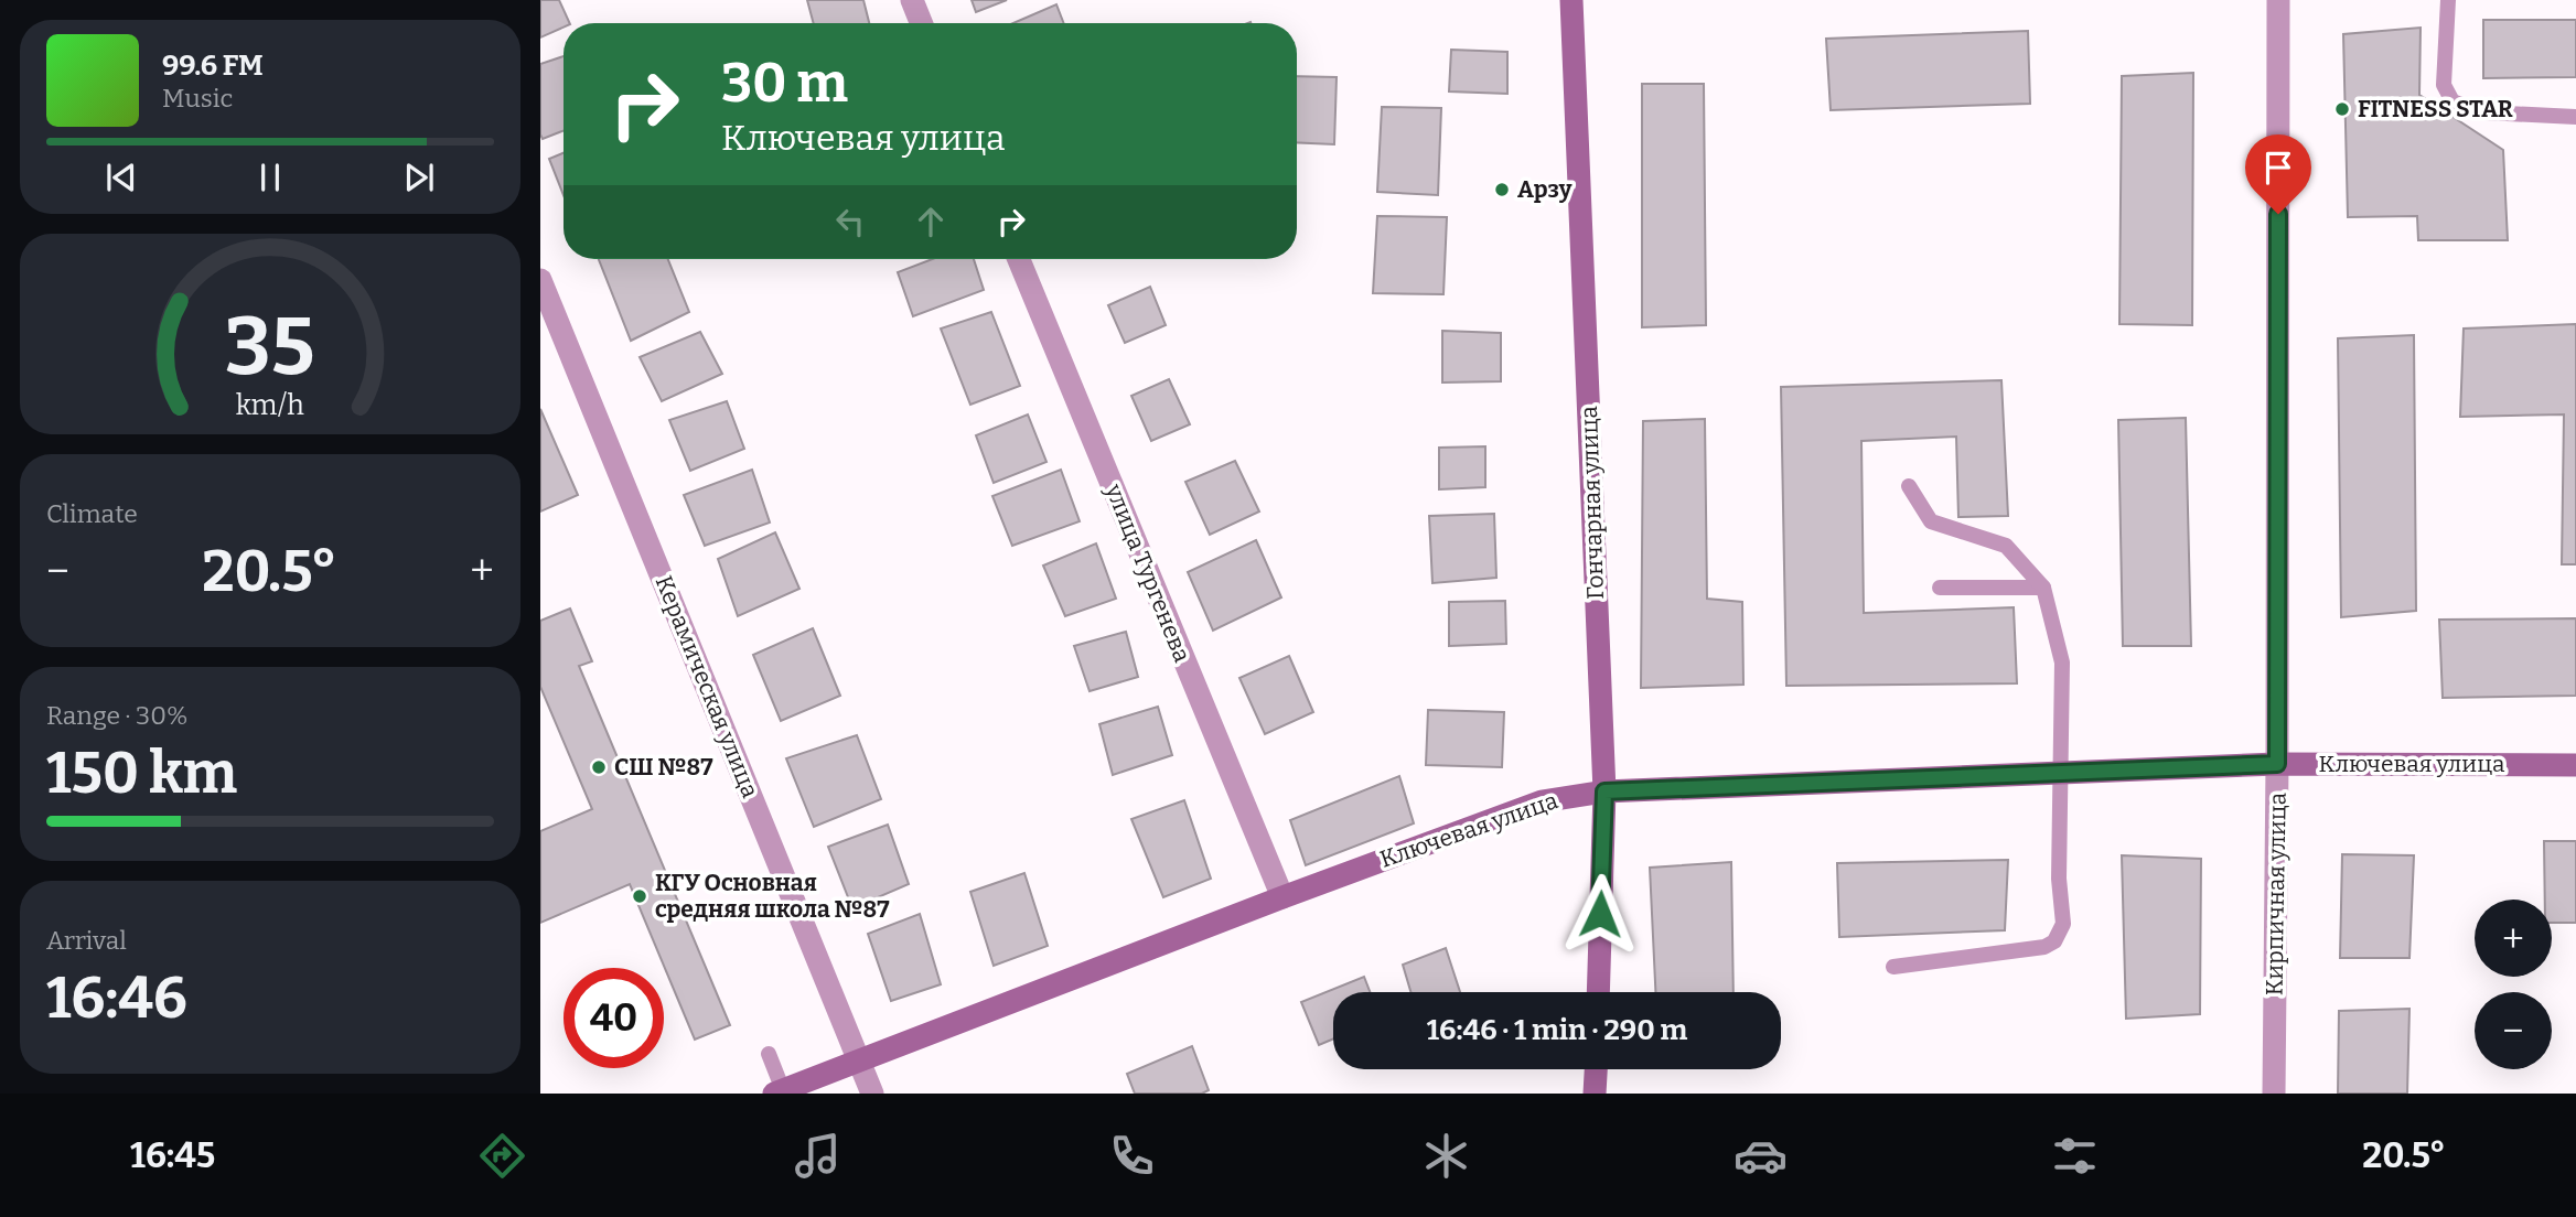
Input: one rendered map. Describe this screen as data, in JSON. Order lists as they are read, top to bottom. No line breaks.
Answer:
{"streets":{"street":["Гончарная улица","улица Тургенева","Керамическая улица","Ключевая улица","Кирпичная улица"]},"crossings":[["Гончарная улица","Ключевая улица"],["улица Тургенева","Ключевая улица"],["Керамическая улица","Ключевая улица"],["Ключевая улица","Кирпичная улица"]],"places":["FITNESS STAR","Арзу","СШ №87","КГУ Основная средняя школа №87"],"page":{"turn":["30 m","Ключевая улица"],"song":["99.6 FM","Music"],"tile":["Climate",["Range · 30%","150 km"],["Arrival","16:46"]],"heat":["−","20.5°","+"],"map_buttons":["+","−"],"limit":"40","trip":"16:46 · 1 min · 290 m","tabs":["16:45","20.5°"],"gauge":["35","km/h"]}}
